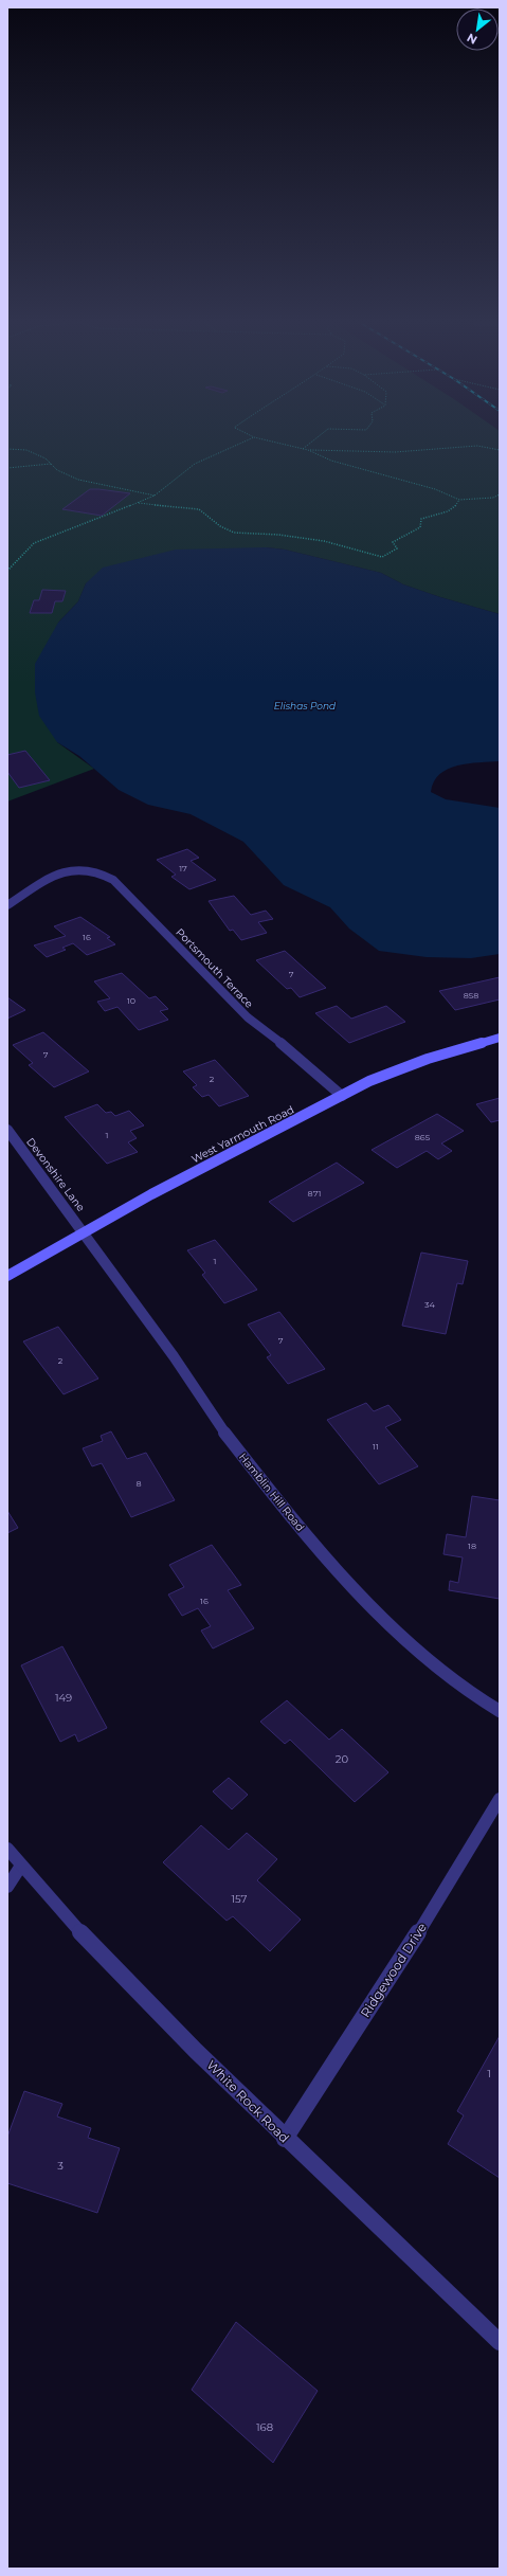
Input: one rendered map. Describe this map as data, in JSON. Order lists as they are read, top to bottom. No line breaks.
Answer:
{"streets":{"main road":["West Yarmouth Road"],"street":["Portsmouth Terrace","Devonshire Lane","Hamblin Hill Road","Ridgewood Drive","White Rock Road"]},"crossings":[["Portsmouth Terrace","West Yarmouth Road"],["West Yarmouth Road","Devonshire Lane"],["West Yarmouth Road","Hamblin Hill Road"],["Devonshire Lane","Hamblin Hill Road"],["Ridgewood Drive","White Rock Road"]],"water":["Elishas Pond"],"house_numbers":["17","16","7","858","10","7","2","1","865","871","1","34","7","2","11","8","18","16","149","20","157","1","3","168"],"north":"bottom left"}
